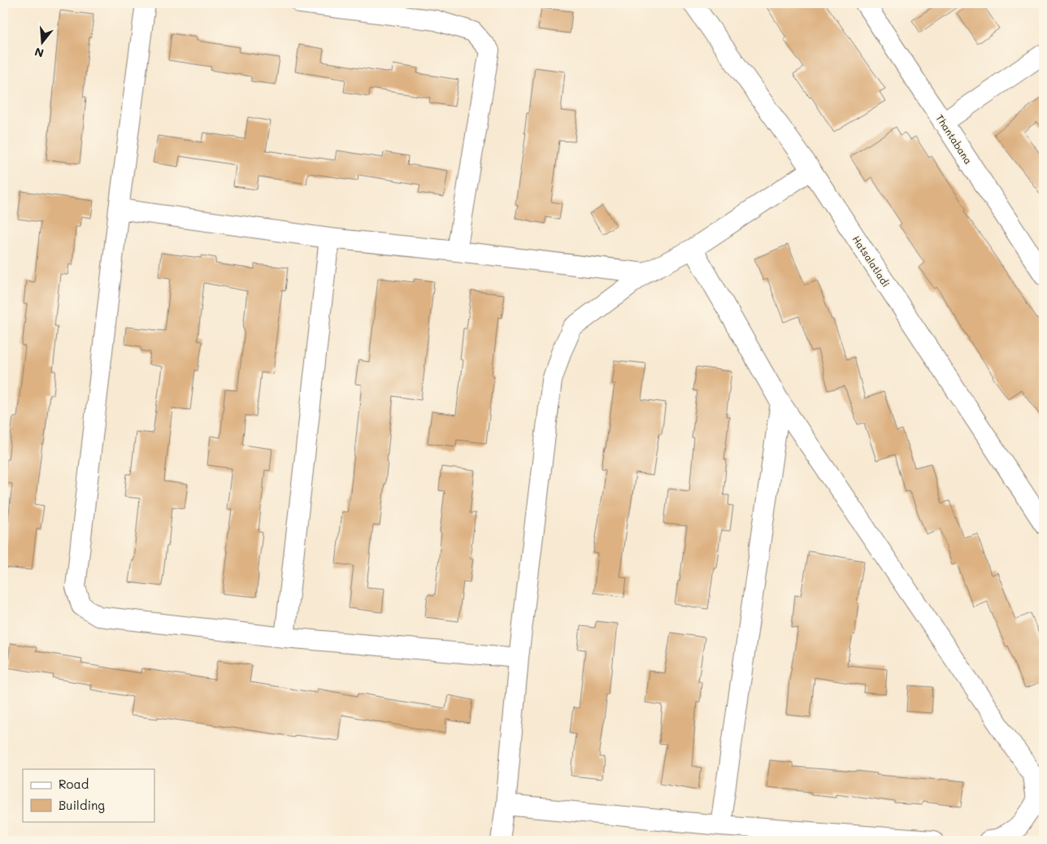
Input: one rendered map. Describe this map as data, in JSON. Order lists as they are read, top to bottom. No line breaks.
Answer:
{"streets":{"street":["Thantabana","Hatsalatladi"]},"legend":["Road","Building"],"north":"bottom"}
